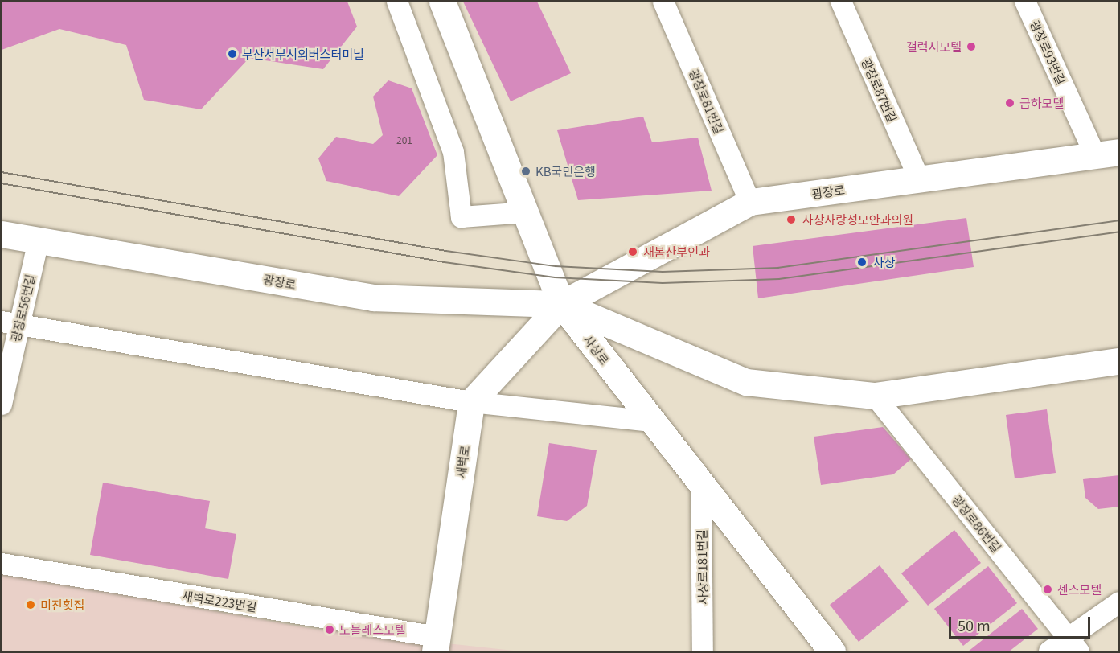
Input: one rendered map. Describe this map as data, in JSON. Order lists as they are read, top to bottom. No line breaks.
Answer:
{"streets":{"main road":["광장로","사상로","새벽로"],"street":["광장로93번길","광장로87번길","광장로81번길","광장로56번길","광장로86번길","사상로181번길","새벽로223번길"]},"crossings":[["광장로93번길","광장로"],["광장로87번길","광장로"],["광장로81번길","광장로"],["광장로","광장로56번길"],["광장로","사상로"],["광장로","광장로86번길"],["사상로","사상로181번길"],["새벽로","새벽로223번길"]],"places":["갤럭시모텔","부산서부시외버스터미널","금하모텔","KB국민은행","사상사랑성모안과의원","새봄산부인과","사상","센스모텔","미진횟집","노블레스모텔"],"house_numbers":["201"],"scale_bar":"50 m"}
